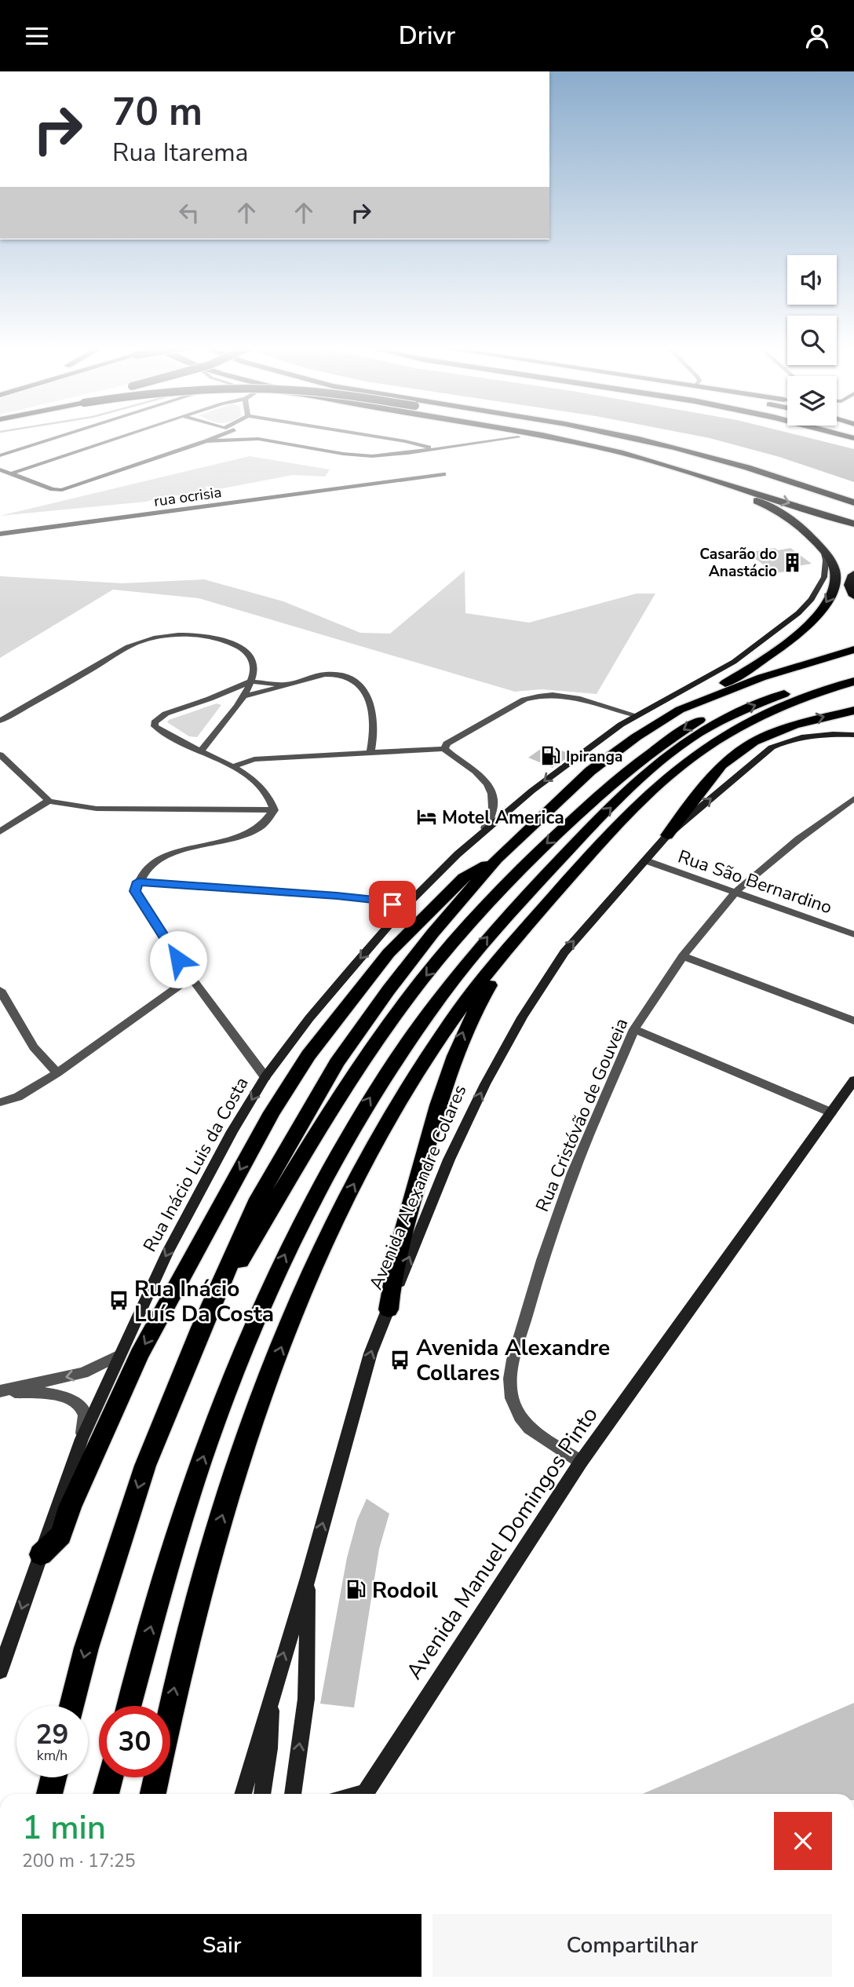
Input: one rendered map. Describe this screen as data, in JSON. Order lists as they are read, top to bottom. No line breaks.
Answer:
{"streets":{"main road":["Rua Inácio Luis da Costa","Avenida Alexandre Colares","Avenida Manuel Domingos Pinto"],"street":["rua ocrisia","Rua São Bernardino","Rua Cristóvão de Gouveia"]},"crossings":[["Rua São Bernardino","Rua Cristóvão de Gouveia"],["Rua São Bernardino","Avenida Alexandre Colares"],["Rua Cristóvão de Gouveia","Avenida Manuel Domingos Pinto"]],"one_way":["Rua Inácio Luis da Costa","Avenida Alexandre Colares"],"places":{"building":["Casarão do Anastácio"],"fuel station":["Ipiranga","Rodoil"],"hotel":["Motel America"],"bus stop":["Rua Inácio Luís Da Costa","Avenida Alexandre Collares"]},"page":{"header":"Drivr","turn":["70 m","Rua Itarema"],"speed":"29 km/h","limit":"30","heading":["1 min","200 m · 17:25"],"buttons":["Sair","Compartilhar"]}}
